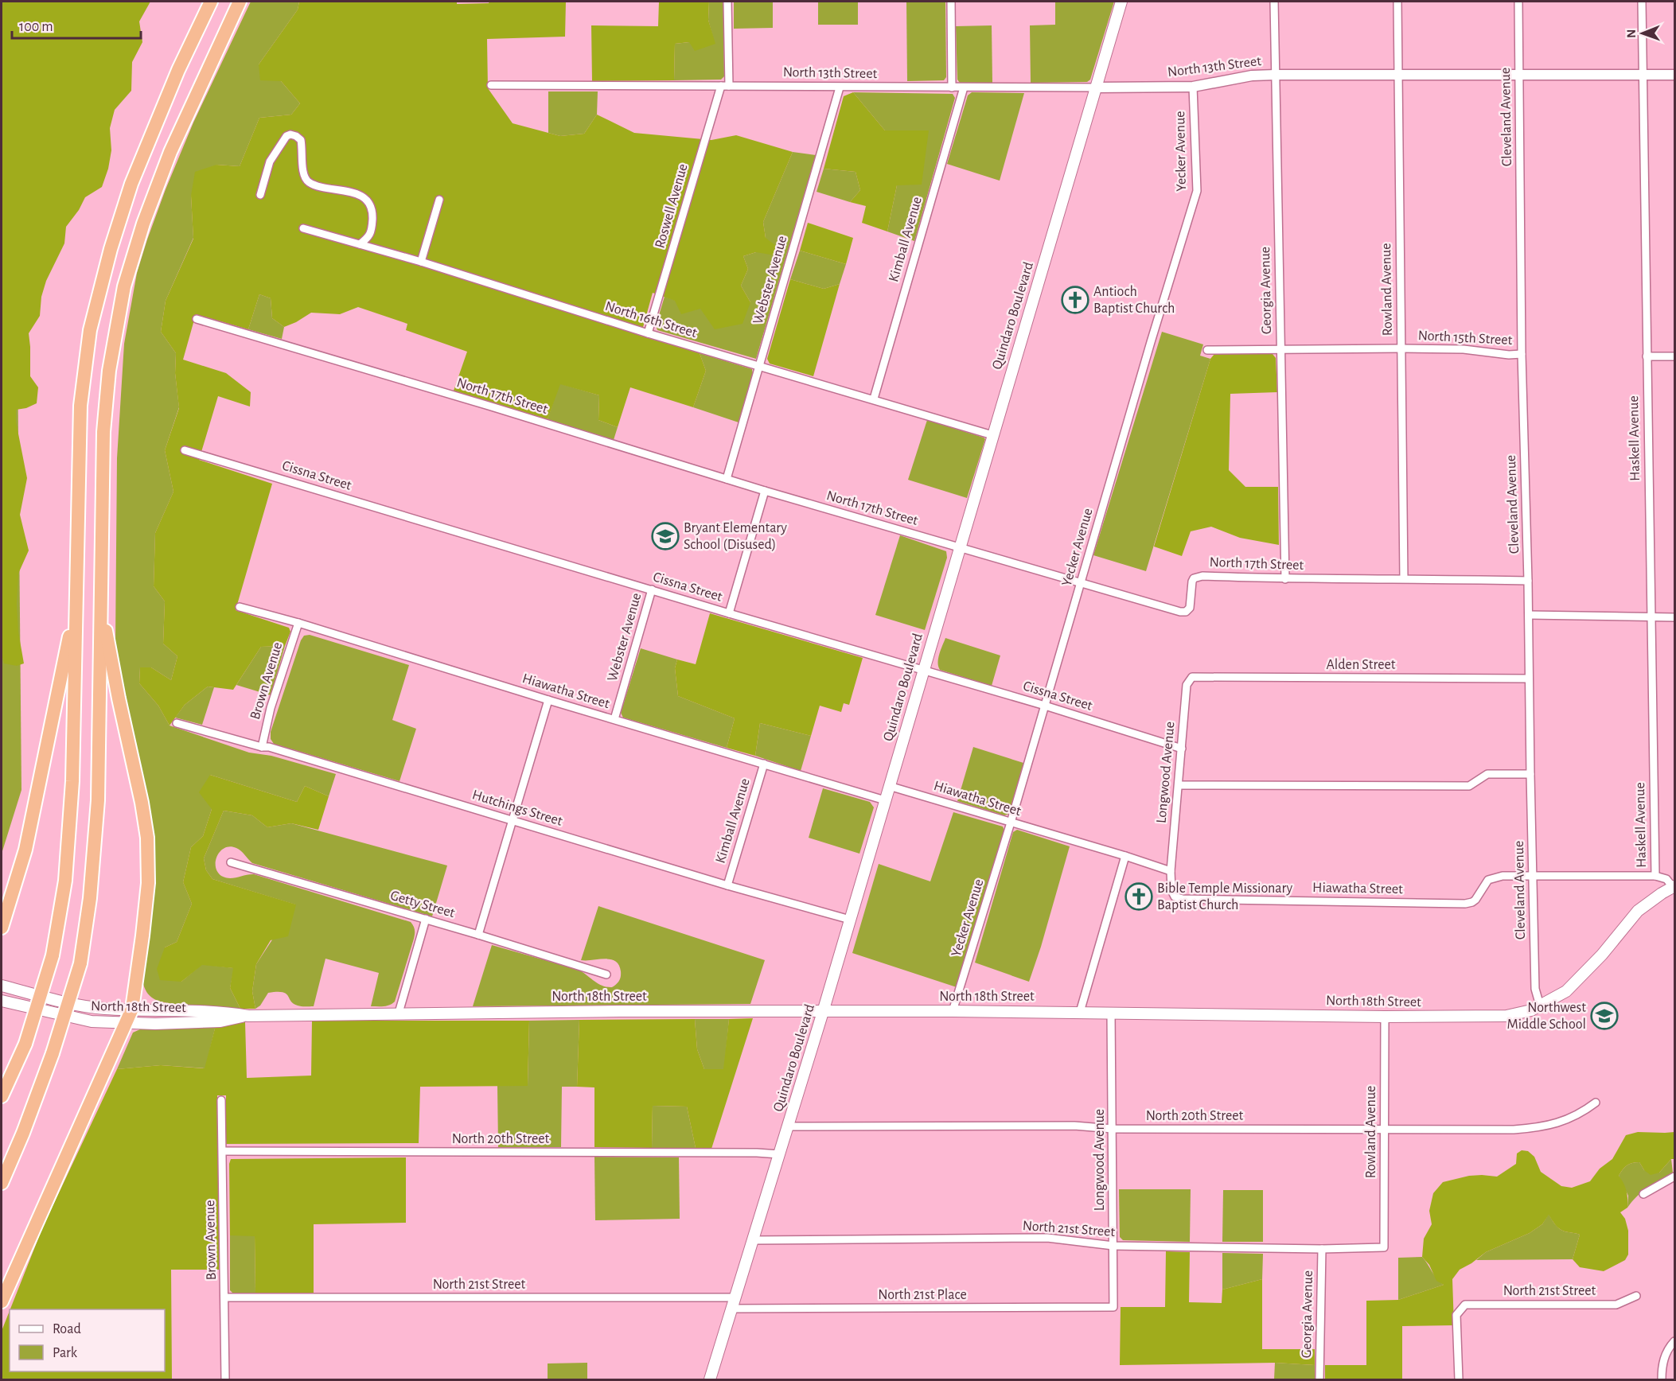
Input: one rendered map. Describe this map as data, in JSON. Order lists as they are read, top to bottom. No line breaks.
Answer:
{"streets":{"main road":["Quindaro Boulevard","North 18th Street"],"street":["North 13th Street","Cleveland Avenue","Yecker Avenue","Roswell Avenue","Kimball Avenue","Webster Avenue","Rowland Avenue","Georgia Avenue","North 16th Street","North 15th Street","North 17th Street","Haskell Avenue","Cissna Street","Alden Street","Brown Avenue","Hiawatha Street","Longwood Avenue","Hutchings Street","Getty Street","North 20th Street","North 21st Street","North 21st Place"]},"crossings":[["North 13th Street","Cleveland Avenue"],["North 13th Street","Yecker Avenue"],["North 13th Street","Roswell Avenue"],["North 13th Street","Kimball Avenue"],["North 13th Street","Webster Avenue"],["North 13th Street","Rowland Avenue"],["North 13th Street","Georgia Avenue"],["North 13th Street","Quindaro Boulevard"],["North 13th Street","Haskell Avenue"],["Cleveland Avenue","North 15th Street"],["Cleveland Avenue","North 17th Street"],["Cleveland Avenue","Alden Street"],["Cleveland Avenue","Hiawatha Street"],["Cleveland Avenue","North 18th Street"],["Yecker Avenue","North 17th Street"],["Yecker Avenue","Cissna Street"],["Yecker Avenue","Hiawatha Street"],["Yecker Avenue","North 18th Street"],["Roswell Avenue","North 16th Street"],["Kimball Avenue","North 16th Street"],["Kimball Avenue","Hiawatha Street"],["Kimball Avenue","Hutchings Street"],["Webster Avenue","North 16th Street"],["Webster Avenue","North 17th Street"],["Webster Avenue","Cissna Street"],["Webster Avenue","Hiawatha Street"],["Rowland Avenue","North 15th Street"],["Rowland Avenue","North 17th Street"],["Rowland Avenue","North 18th Street"],["Rowland Avenue","North 20th Street"],["Rowland Avenue","North 21st Street"],["Georgia Avenue","North 15th Street"],["Georgia Avenue","North 17th Street"],["Georgia Avenue","North 21st Street"],["Quindaro Boulevard","North 16th Street"],["Quindaro Boulevard","North 17th Street"],["Quindaro Boulevard","Cissna Street"],["Quindaro Boulevard","Hiawatha Street"],["Quindaro Boulevard","Hutchings Street"],["Quindaro Boulevard","North 18th Street"],["Quindaro Boulevard","North 20th Street"],["Quindaro Boulevard","North 21st Street"],["Quindaro Boulevard","North 21st Place"],["Haskell Avenue","Hiawatha Street"],["Cissna Street","Longwood Avenue"],["Alden Street","Longwood Avenue"],["Brown Avenue","Hiawatha Street"],["Brown Avenue","Hutchings Street"],["Brown Avenue","North 20th Street"],["Brown Avenue","North 21st Street"],["Hiawatha Street","Longwood Avenue"],["Longwood Avenue","North 18th Street"],["Longwood Avenue","North 20th Street"],["Longwood Avenue","North 21st Street"],["Longwood Avenue","North 21st Place"]],"places":{"church":["Antioch Baptist Church","Bible Temple Missionary Baptist Church"],"school or university":["Bryant Elementary School (Disused)","Northwest Middle School"]},"legend":["Road","Park"],"scale_bar":"100 m","north":"left"}
